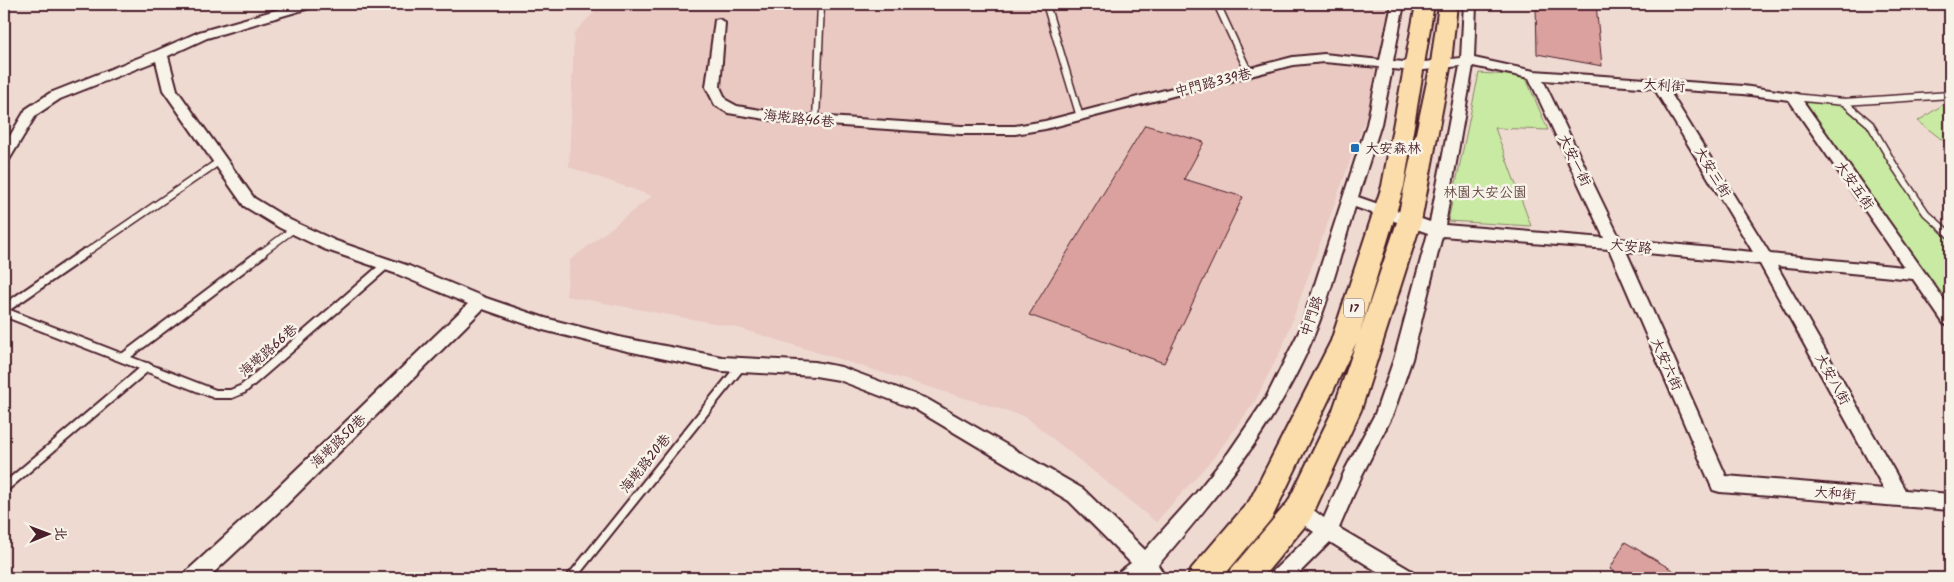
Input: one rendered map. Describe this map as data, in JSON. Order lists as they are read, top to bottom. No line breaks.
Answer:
{"streets":{"main road":["17"],"street":["中門路339巷","大利街","海墘路46巷","大安一街","大安三街","大安五街","大安路","中門路","大安六街","大安八街","海墘路50巷","大和街"],"lane":["海墘路66巷","海墘路20巷"]},"crossings":[["中門路339巷","大利街"],["中門路339巷","海墘路46巷"],["中門路339巷","17"],["中門路339巷","中門路"],["大利街","大安一街"],["大利街","大安三街"],["大利街","大安五街"],["大安一街","大安路"],["大安一街","大安六街"],["大安三街","大安路"],["大安三街","大安八街"],["大安五街","大安路"],["大安路","17"],["大安路","中門路"],["大安路","大安六街"],["大安路","大安八街"],["大安六街","大和街"],["大安八街","大和街"]],"parks":["林園大安公園"],"places":{"transit":["大安森林"]},"north":"right"}
